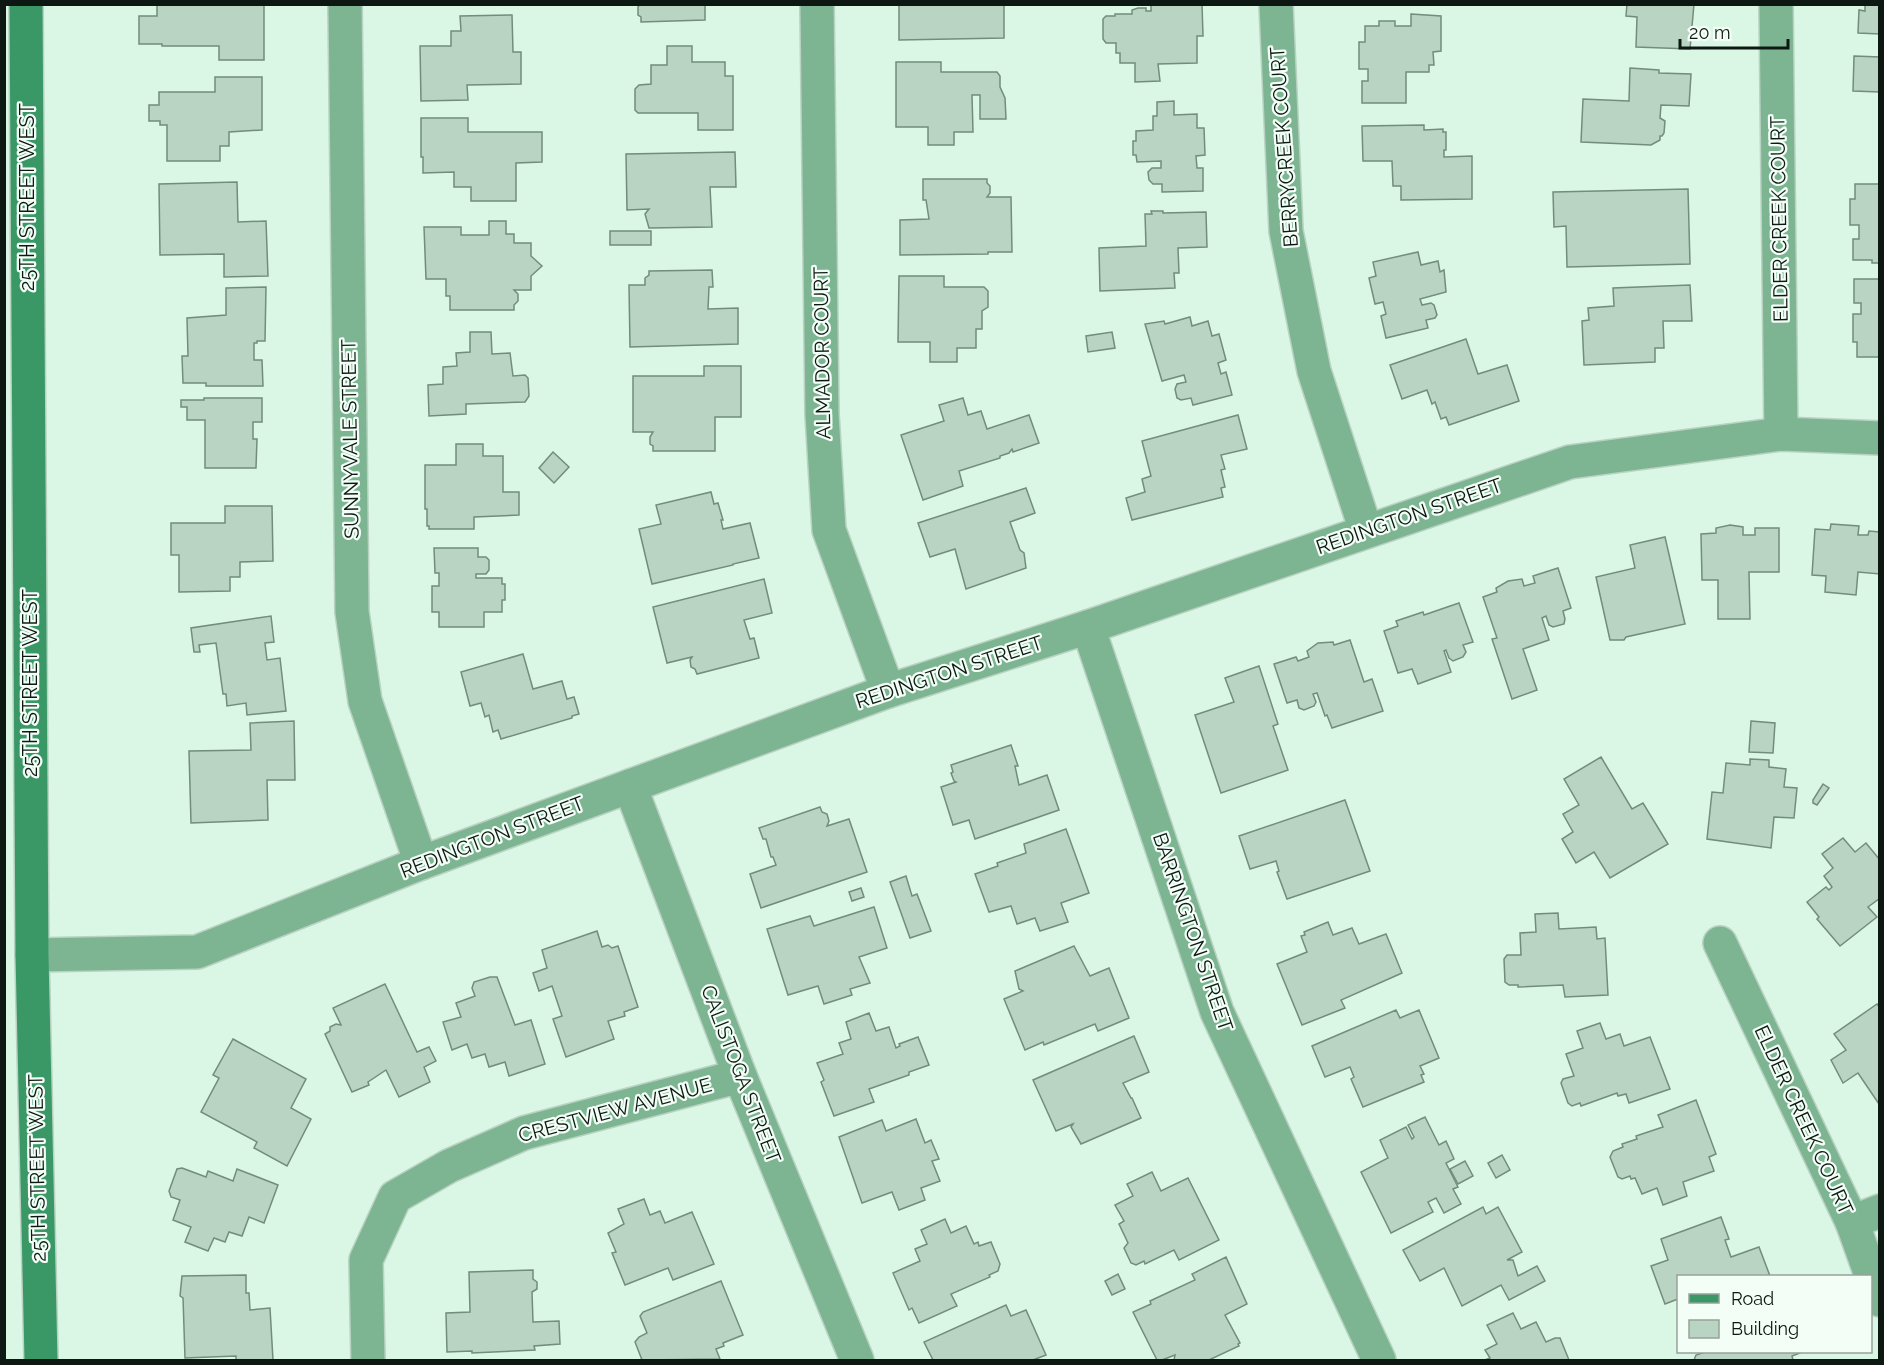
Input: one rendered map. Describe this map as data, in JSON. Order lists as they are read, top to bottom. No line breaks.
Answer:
{"streets":{"main road":["25TH STREET WEST"],"street":["BERRYCREEK COURT","ELDER CREEK COURT","ALMADOR COURT","SUNNYVALE STREET","REDINGTON STREET","BARRINGTON STREET","CALISTOGA STREET","CRESTVIEW AVENUE"]},"crossings":[["BERRYCREEK COURT","REDINGTON STREET"],["25TH STREET WEST","REDINGTON STREET"],["ELDER CREEK COURT","REDINGTON STREET"],["ALMADOR COURT","REDINGTON STREET"],["SUNNYVALE STREET","REDINGTON STREET"],["REDINGTON STREET","BARRINGTON STREET"],["REDINGTON STREET","CALISTOGA STREET"],["CALISTOGA STREET","CRESTVIEW AVENUE"]],"legend":["Road","Building"],"scale_bar":"20 m"}
